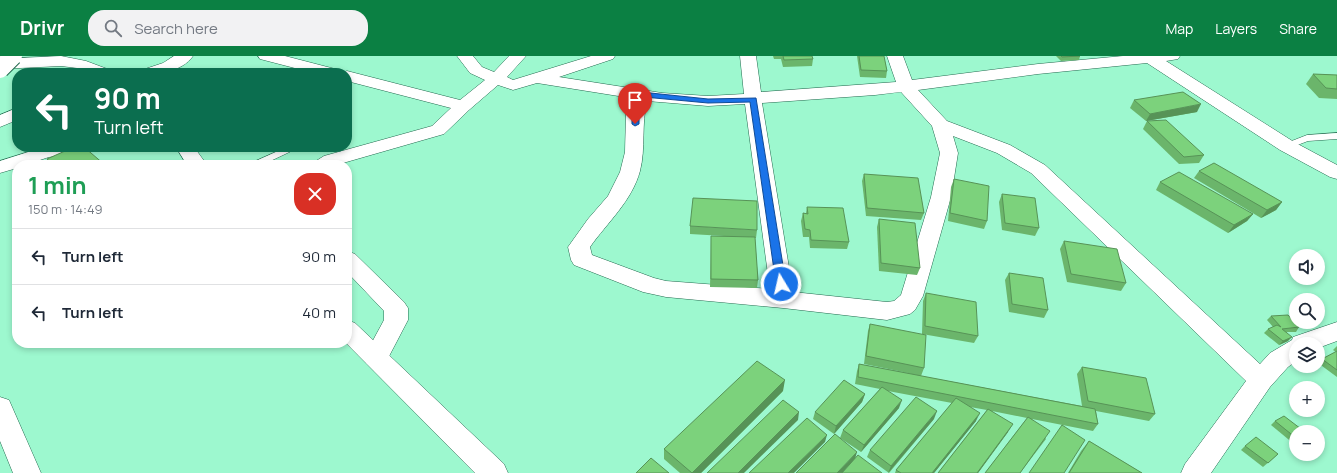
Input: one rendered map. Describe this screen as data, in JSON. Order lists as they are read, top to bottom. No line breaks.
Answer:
{"page":{"header":"Drivr","search":"Search here","nav":["Map","Layers","Share"],"turn":["90 m","Turn left"],"heading":["1 min","150 m · 14:49"],"list":[{"name":"Turn left","value":"90 m"},{"name":"Turn left","value":"40 m"}],"map_buttons":["+","−"]}}
